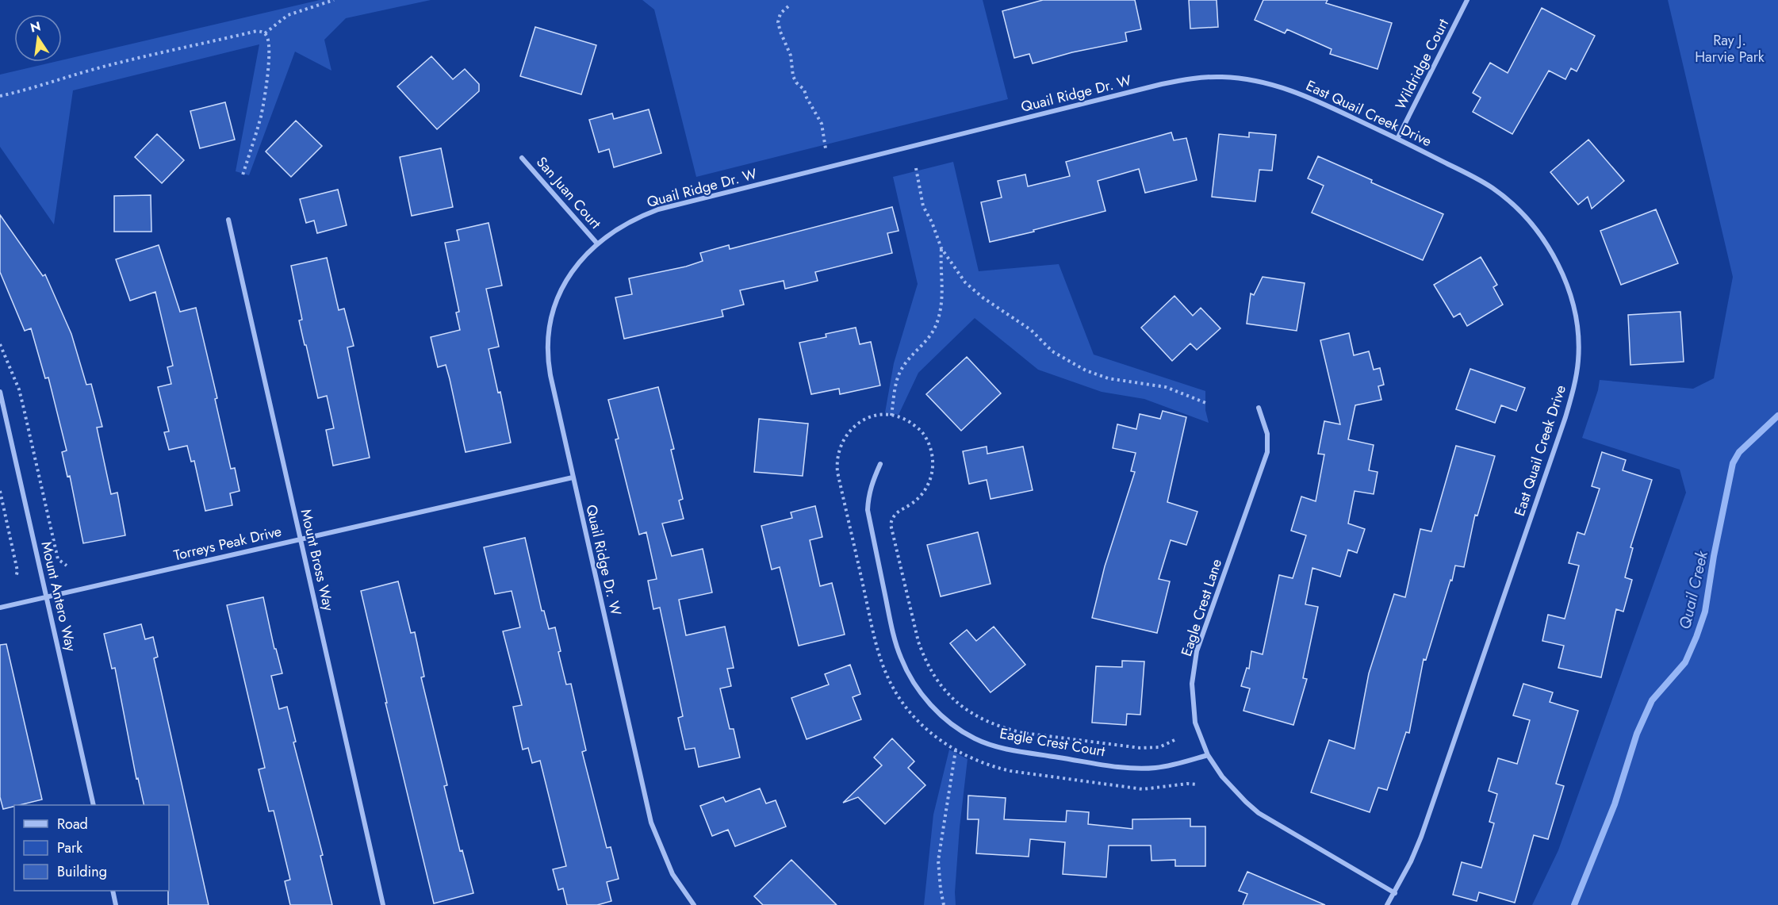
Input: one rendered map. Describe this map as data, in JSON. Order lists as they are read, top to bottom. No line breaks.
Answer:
{"streets":{"street":["Wildridge Court","Quail Ridge Dr. W","East Quail Creek Drive","San Juan Court","Torreys Peak Drive","Mount Bross Way","Mount Antero Way","Eagle Crest Lane","Eagle Crest Court"]},"crossings":[["Wildridge Court","East Quail Creek Drive"],["Quail Ridge Dr. W","East Quail Creek Drive"],["Quail Ridge Dr. W","San Juan Court"],["Quail Ridge Dr. W","Torreys Peak Drive"],["East Quail Creek Drive","Eagle Crest Lane"],["Torreys Peak Drive","Mount Bross Way"],["Torreys Peak Drive","Mount Antero Way"],["Eagle Crest Lane","Eagle Crest Court"]],"water":["Quail Creek"],"parks":["Ray J. Harvie Park"],"legend":["Road","Park","Building"],"north":"top"}
